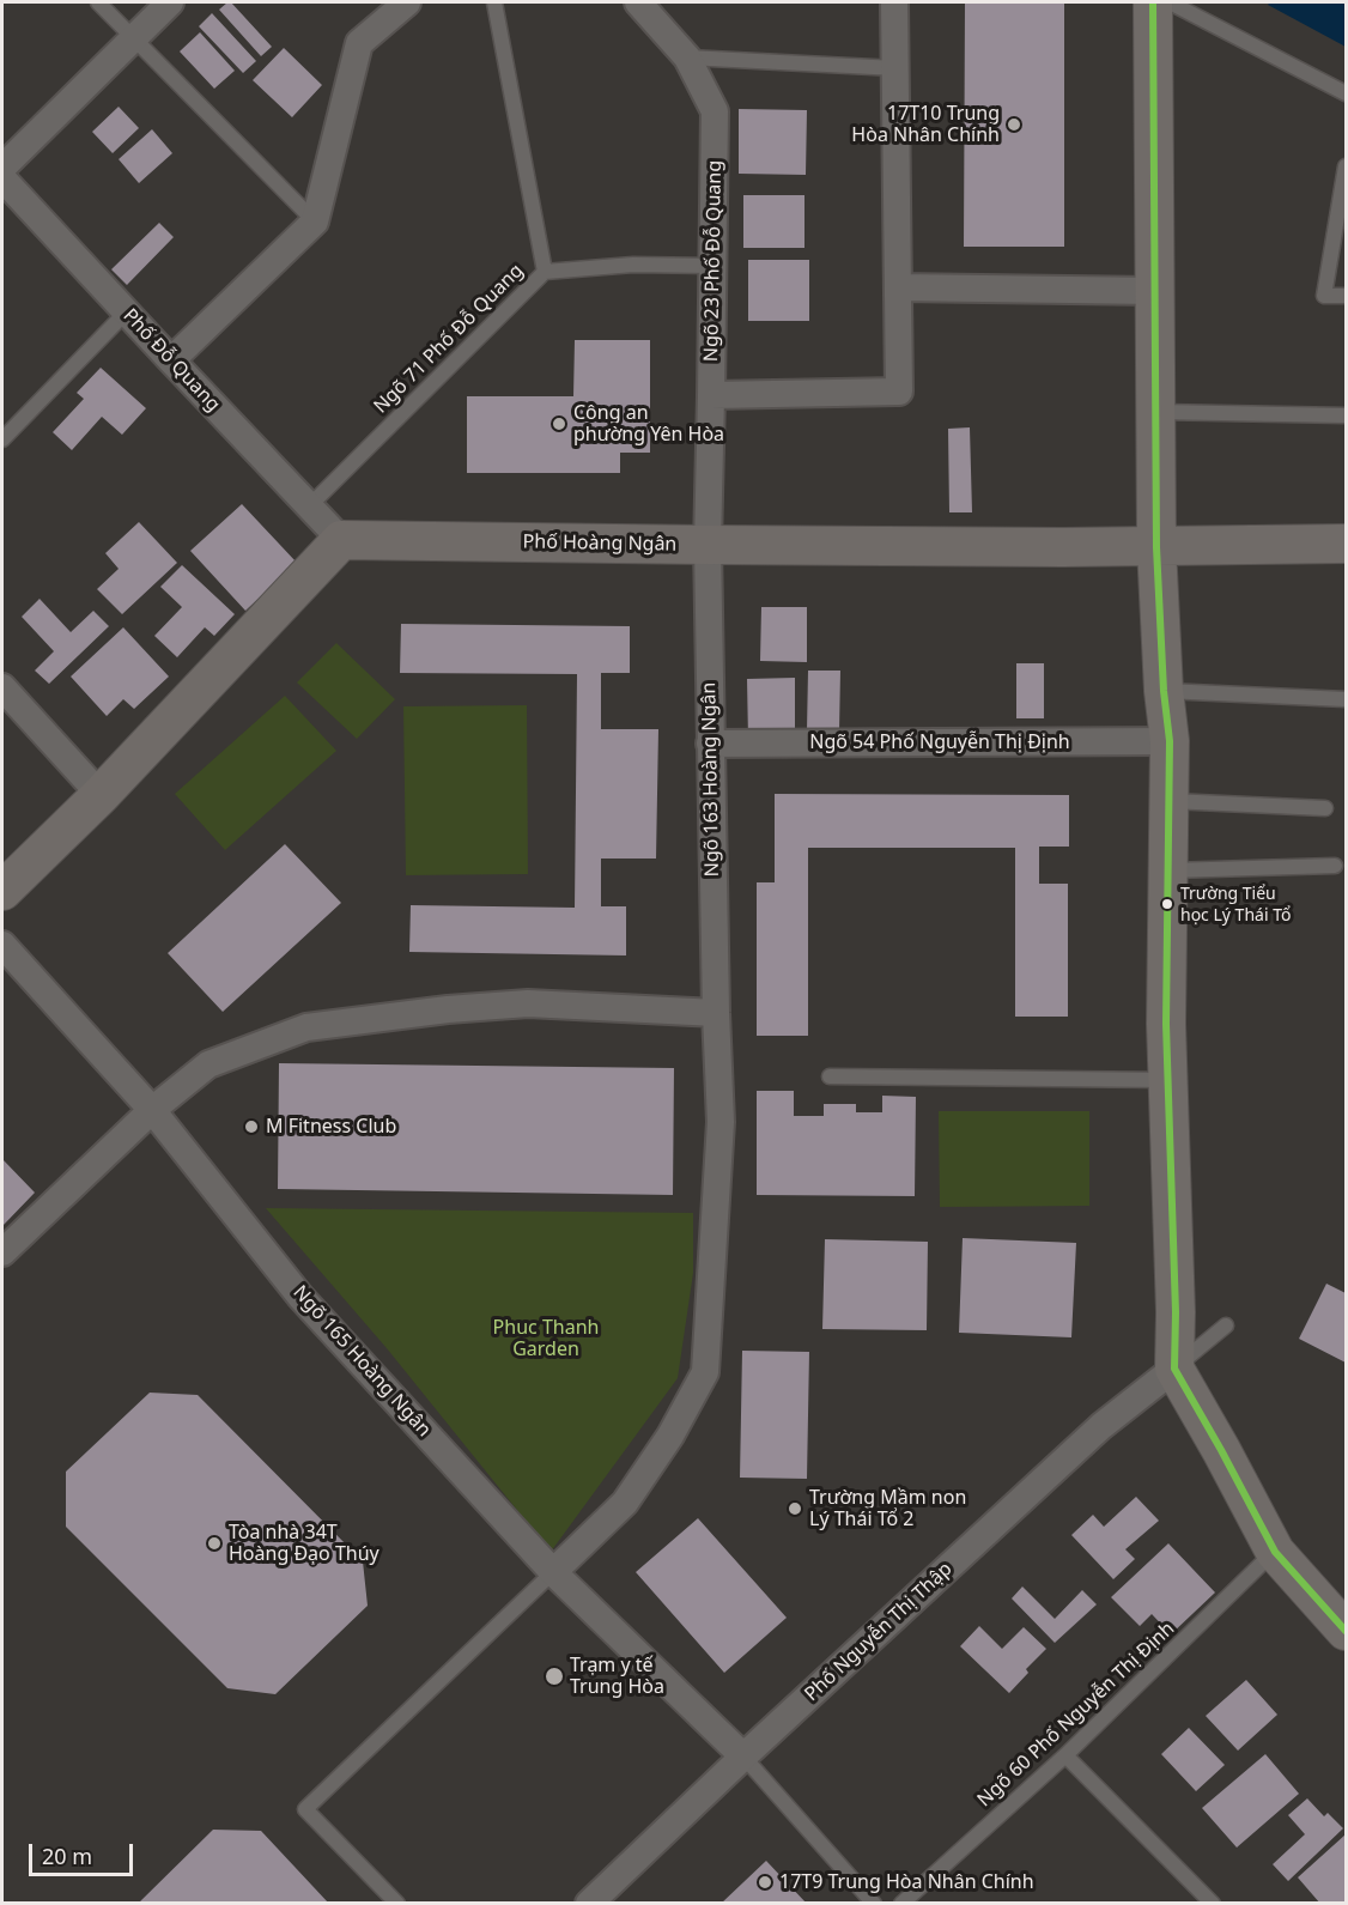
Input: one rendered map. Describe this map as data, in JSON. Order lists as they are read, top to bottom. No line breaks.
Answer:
{"streets":{"street":["Ngõ 23 Phố Đỗ Quang","Phố Đỗ Quang","Phố Hoàng Ngân","Ngõ 54 Phố Nguyễn Thị Định","Ngõ 163 Hoàng Ngân","Ngõ 165 Hoàng Ngân","Phố Nguyễn Thị Thập"],"lane":["Ngõ 71 Phố Đỗ Quang","Ngõ 60 Phố Nguyễn Thị Định"]},"crossings":[["Ngõ 23 Phố Đỗ Quang","Phố Hoàng Ngân"],["Ngõ 23 Phố Đỗ Quang","Ngõ 163 Hoàng Ngân"],["Ngõ 71 Phố Đỗ Quang","Phố Đỗ Quang"],["Phố Đỗ Quang","Phố Hoàng Ngân"],["Phố Hoàng Ngân","Ngõ 163 Hoàng Ngân"],["Ngõ 54 Phố Nguyễn Thị Định","Ngõ 163 Hoàng Ngân"],["Ngõ 163 Hoàng Ngân","Ngõ 165 Hoàng Ngân"],["Ngõ 165 Hoàng Ngân","Phố Nguyễn Thị Thập"]],"parks":["Phuc Thanh Garden"],"places":["17T10 Trung Hòa Nhân Chính","Công an phường Yên Hòa","Trường Tiểu học Lý Thái Tổ","M Fitness Club","Trường Mầm non Lý Thái Tổ 2","Tòa nhà 34T Hoàng Đạo Thúy","Trạm y tế Trung Hòa","17T9 Trung Hòa Nhân Chính"],"scale_bar":"20 m"}
